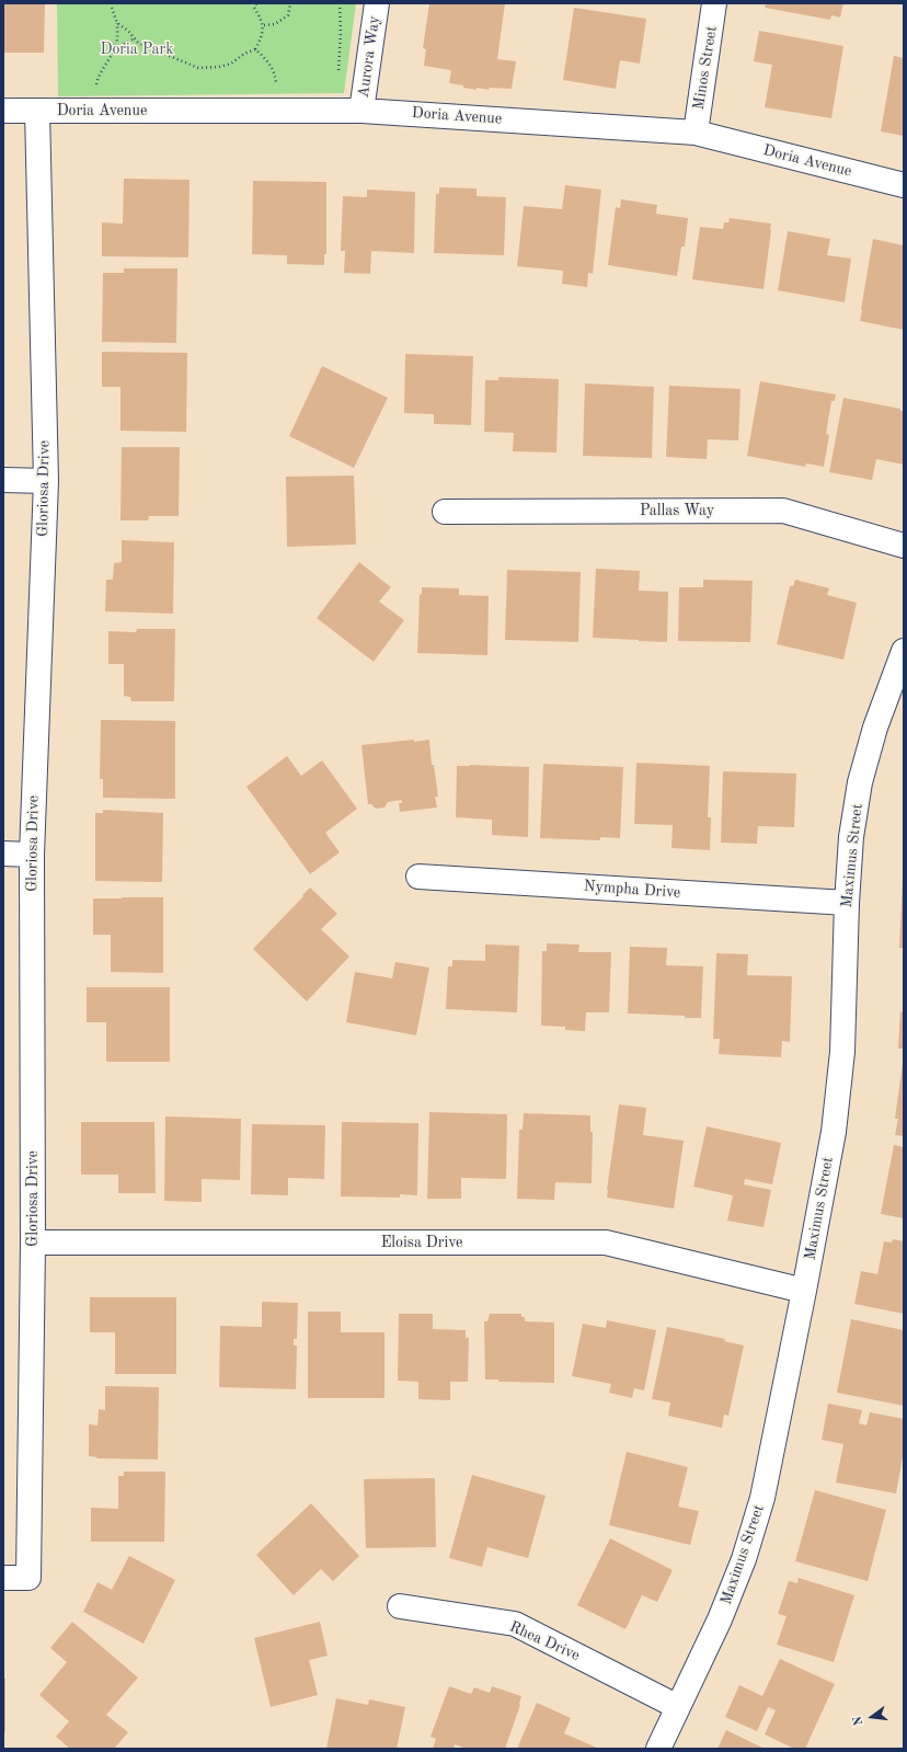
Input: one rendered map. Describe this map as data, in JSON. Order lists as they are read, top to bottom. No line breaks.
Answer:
{"streets":{"street":["Aurora Way","Minos Street","Doria Avenue","Gloriosa Drive","Pallas Way","Maximus Street","Nympha Drive","Eloisa Drive","Rhea Drive"]},"crossings":[["Aurora Way","Doria Avenue"],["Minos Street","Doria Avenue"],["Doria Avenue","Gloriosa Drive"],["Gloriosa Drive","Eloisa Drive"],["Maximus Street","Nympha Drive"],["Maximus Street","Eloisa Drive"],["Maximus Street","Rhea Drive"]],"parks":["Doria Park"],"north":"left"}
